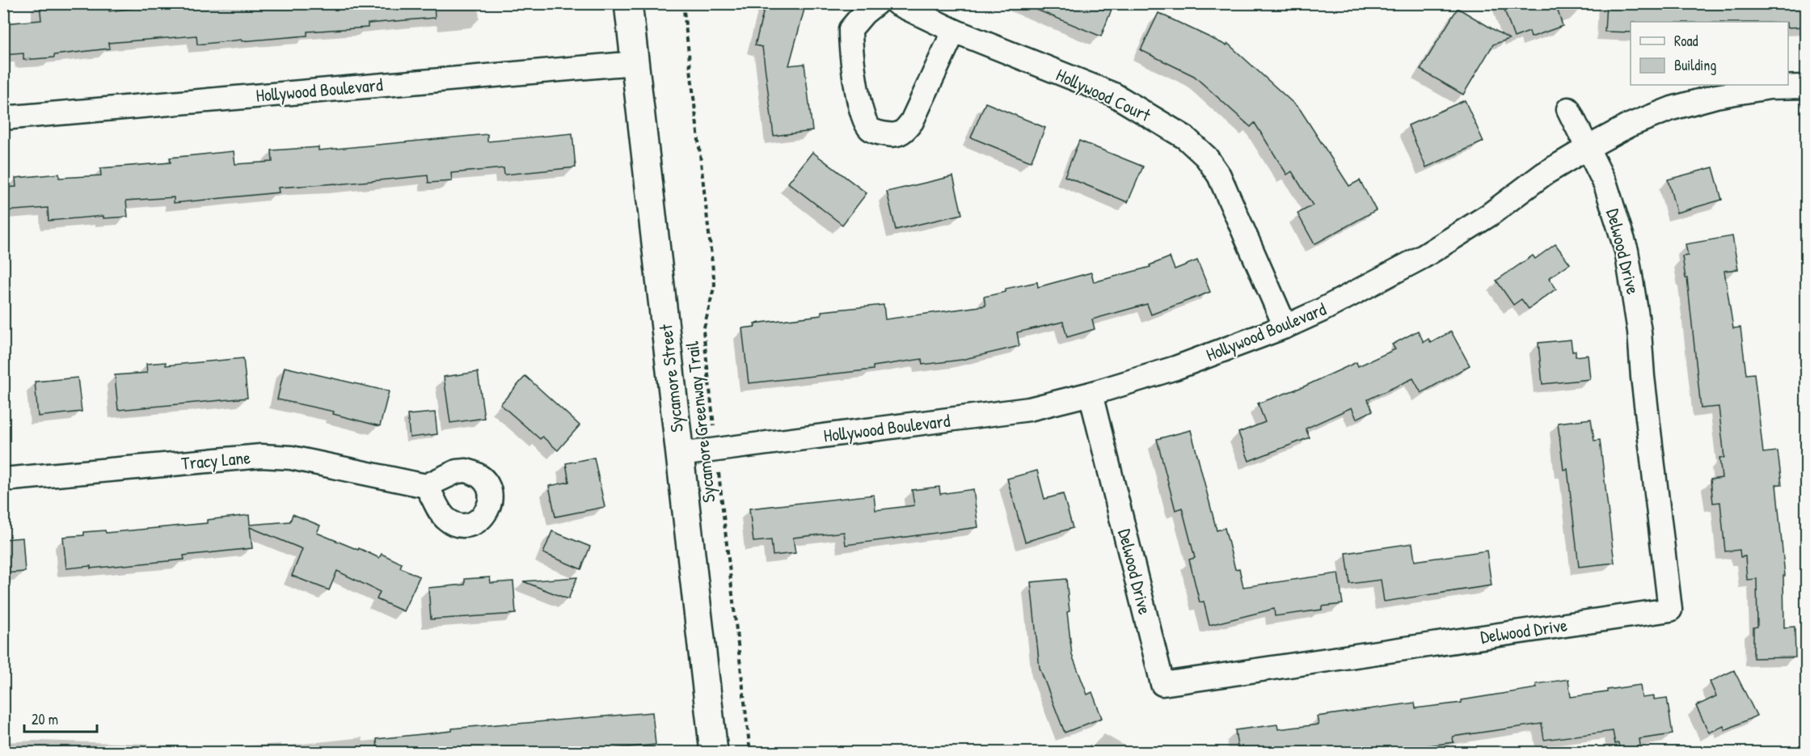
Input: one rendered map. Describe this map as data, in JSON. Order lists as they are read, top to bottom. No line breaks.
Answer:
{"streets":{"street":["Hollywood Boulevard","Hollywood Court","Delwood Drive","Sycamore Street","Tracy Lane"],"path":["Sycamore Greenway Trail"]},"crossings":[["Hollywood Boulevard","Hollywood Court"],["Hollywood Boulevard","Delwood Drive"],["Hollywood Boulevard","Sycamore Street"],["Hollywood Boulevard","Sycamore Greenway Trail"]],"legend":["Road","Building"],"scale_bar":"20 m"}
